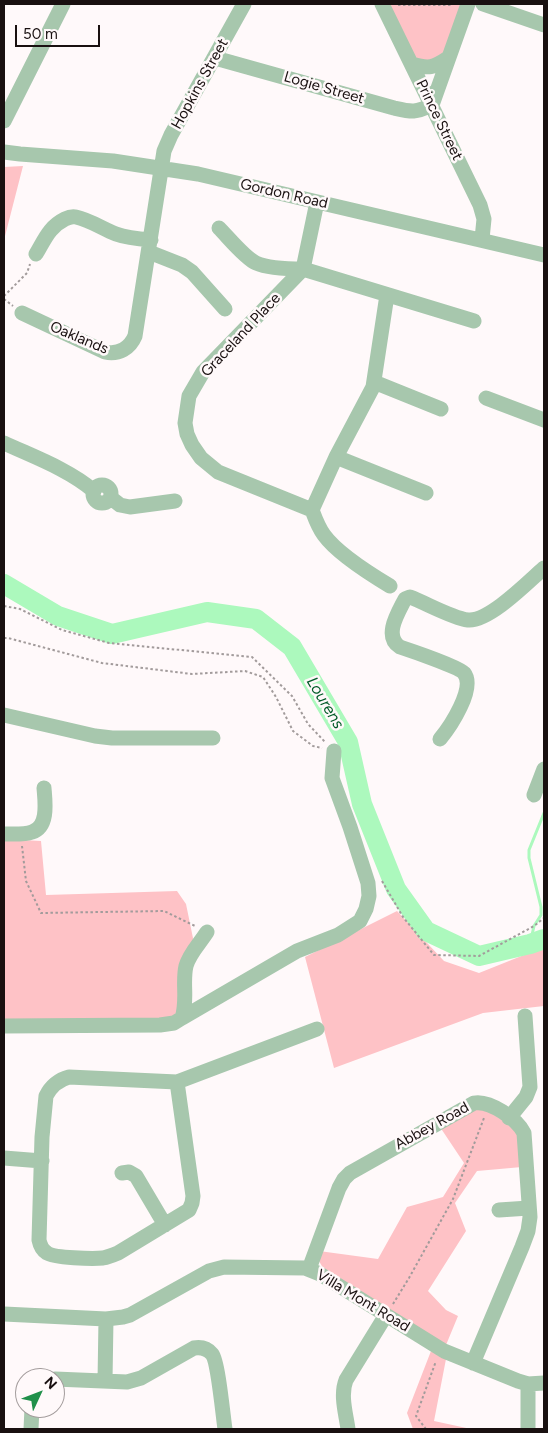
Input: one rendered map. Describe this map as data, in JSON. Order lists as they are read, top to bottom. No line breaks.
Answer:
{"streets":{"street":["Hopkins Street","Logie Street","Prince Street","Gordon Road","Graceland Place","Oaklands","Abbey Road","Villa Mont Road"]},"crossings":[["Hopkins Street","Logie Street"],["Hopkins Street","Gordon Road"],["Hopkins Street","Oaklands"],["Logie Street","Prince Street"],["Prince Street","Gordon Road"],["Gordon Road","Oaklands"],["Abbey Road","Villa Mont Road"]],"water":["Lourens"],"scale_bar":"50 m","north":"top right"}
